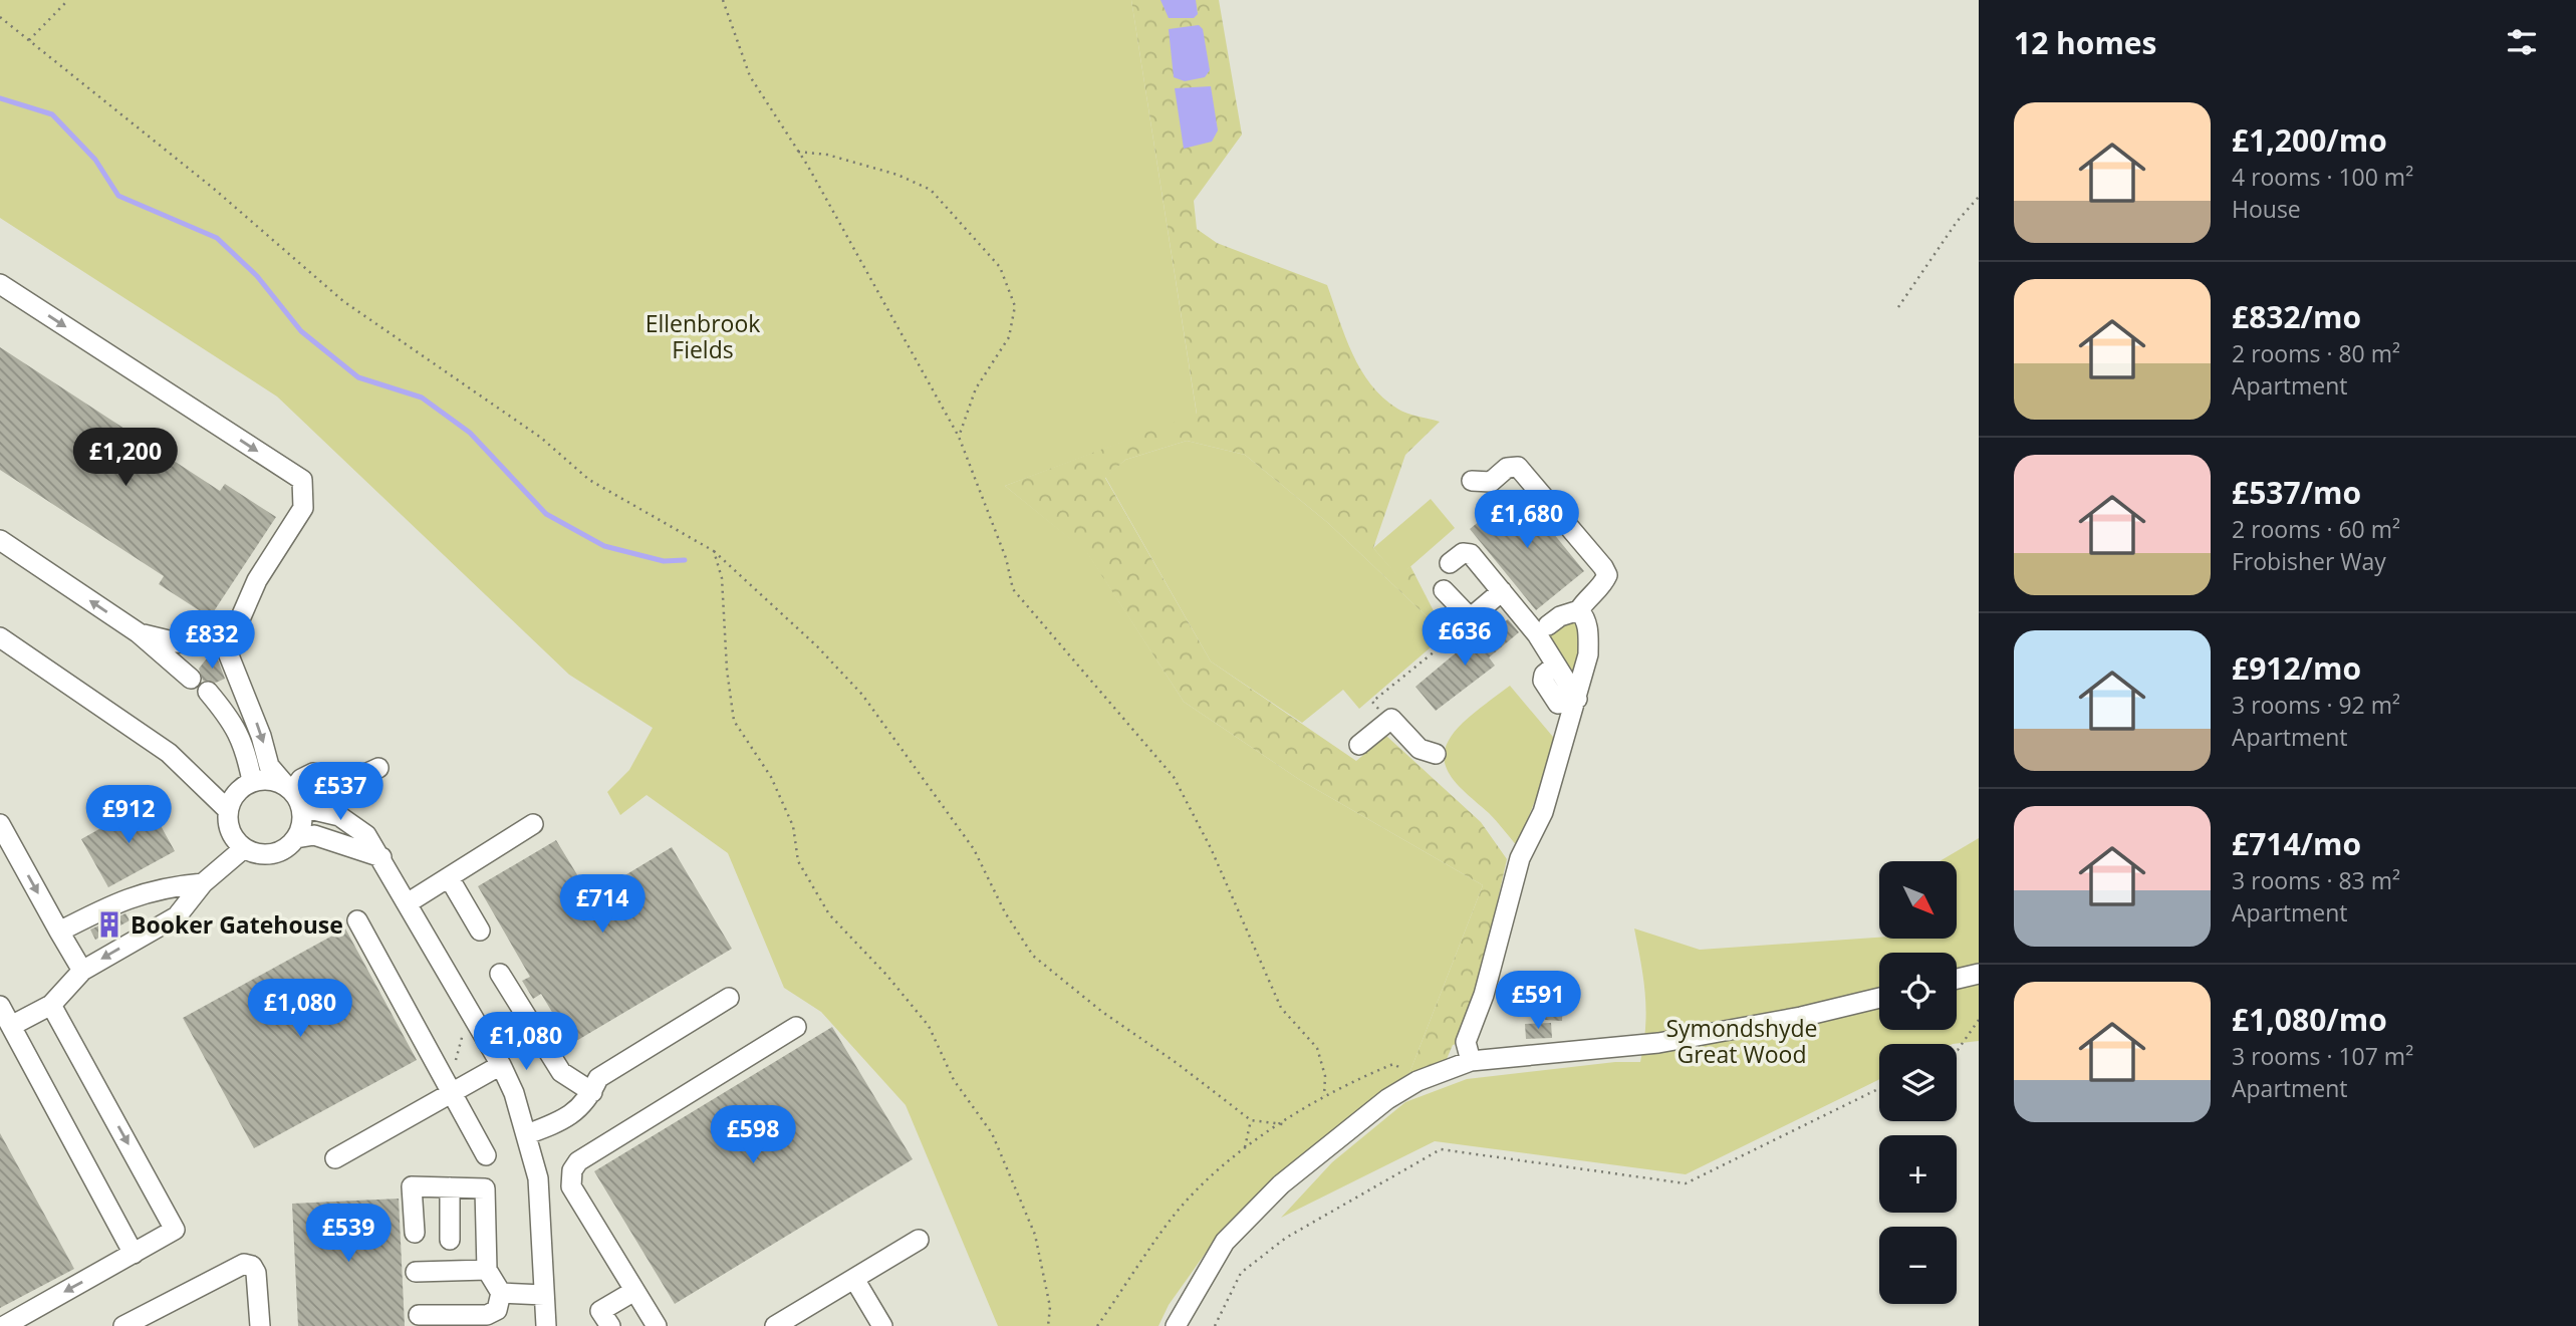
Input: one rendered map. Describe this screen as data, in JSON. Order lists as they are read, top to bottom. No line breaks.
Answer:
{"parks":["Ellenbrook Fields","Symondshyde Great Wood"],"places":{"building":["Booker Gatehouse"]},"north":"bottom right","page":{"heading":"12 homes","list":[{"name":"£1,200/mo","note":"4 rooms · 100 m² · House"},{"name":"£832/mo","note":"2 rooms · 80 m² · Apartment"},{"name":"£537/mo","note":"2 rooms · 60 m² · Frobisher Way"},{"name":"£912/mo","note":"3 rooms · 92 m² · Apartment"},{"name":"£714/mo","note":"3 rooms · 83 m² · Apartment"},{"name":"£1,080/mo","note":"3 rooms · 107 m² · Apartment"}],"price":["£1,200","£1,680","£636","£832","£537","£912","£714","£591","£1,080","£1,080","£598","£539"],"map_buttons":["+","−"]}}
